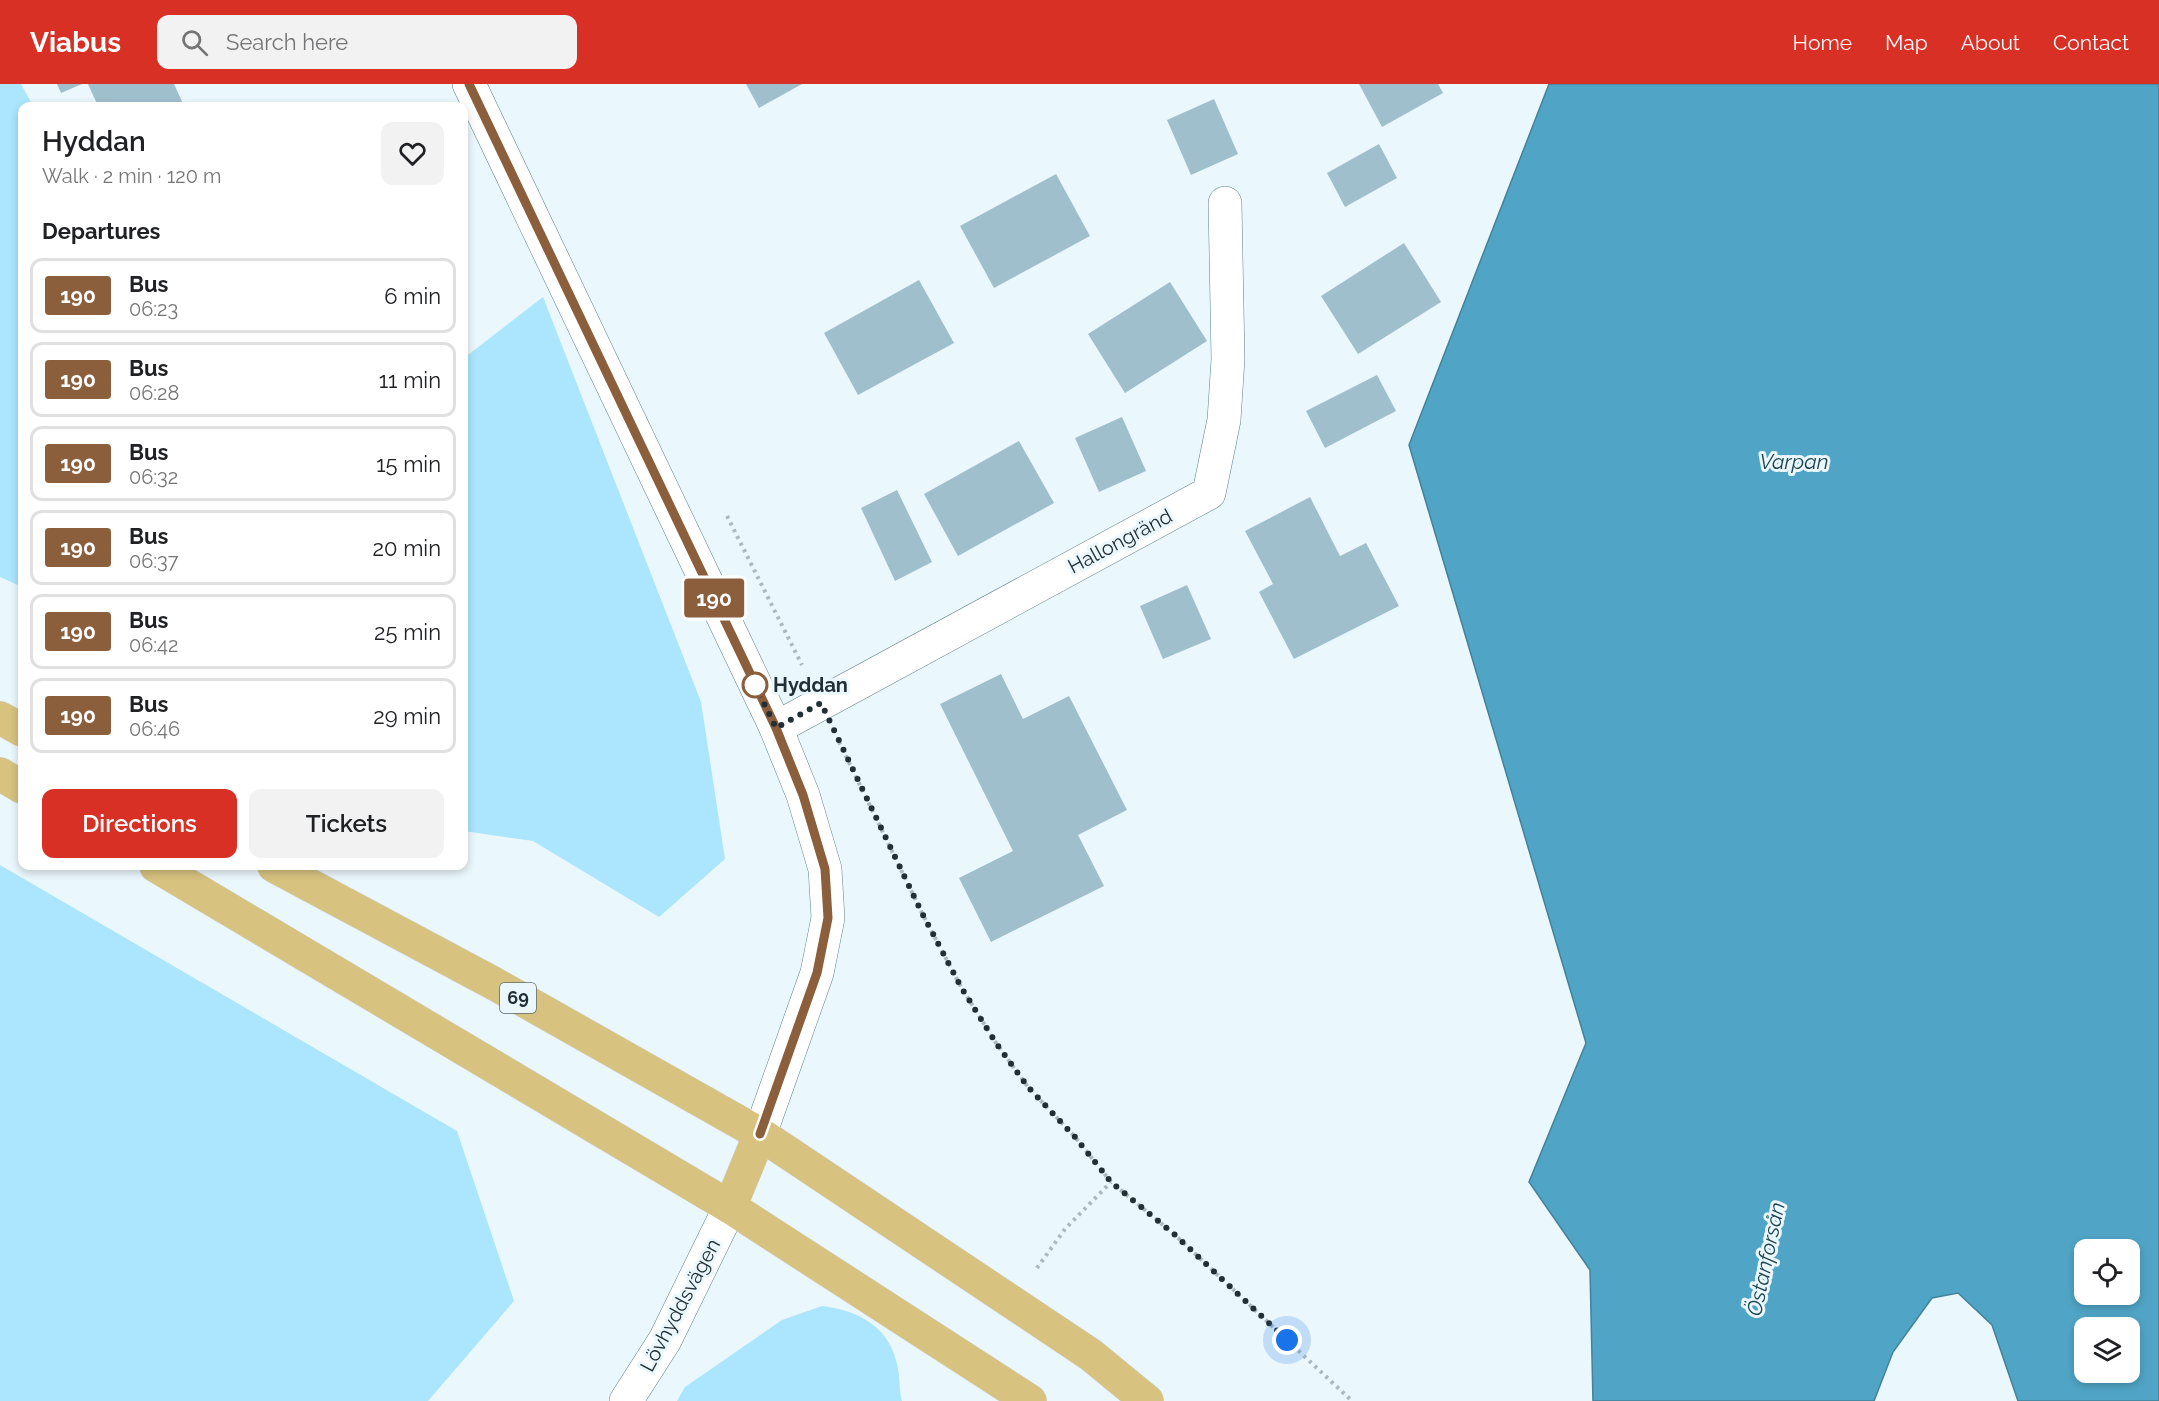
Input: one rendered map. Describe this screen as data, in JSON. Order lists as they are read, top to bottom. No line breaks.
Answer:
{"streets":{"main road":["69"],"street":["Hallongränd","Lövhyddsvägen"]},"water":["Varpan","Östanforsån"],"places":["Hyddan"],"lines":["bus line 190"],"page":{"header":"Viabus","search":"Search here","nav":["Home","Map","About","Contact"],"on_map":"190","heading":[["Hyddan","Walk · 2 min · 120 m"],"Departures"],"list":[{"mark":"190","name":"Bus","note":"06:23","value":"6 min"},{"mark":"190","name":"Bus","note":"06:28","value":"11 min"},{"mark":"190","name":"Bus","note":"06:32","value":"15 min"},{"mark":"190","name":"Bus","note":"06:37","value":"20 min"},{"mark":"190","name":"Bus","note":"06:42","value":"25 min"},{"mark":"190","name":"Bus","note":"06:46","value":"29 min"}],"buttons":["Directions","Tickets"]}}
